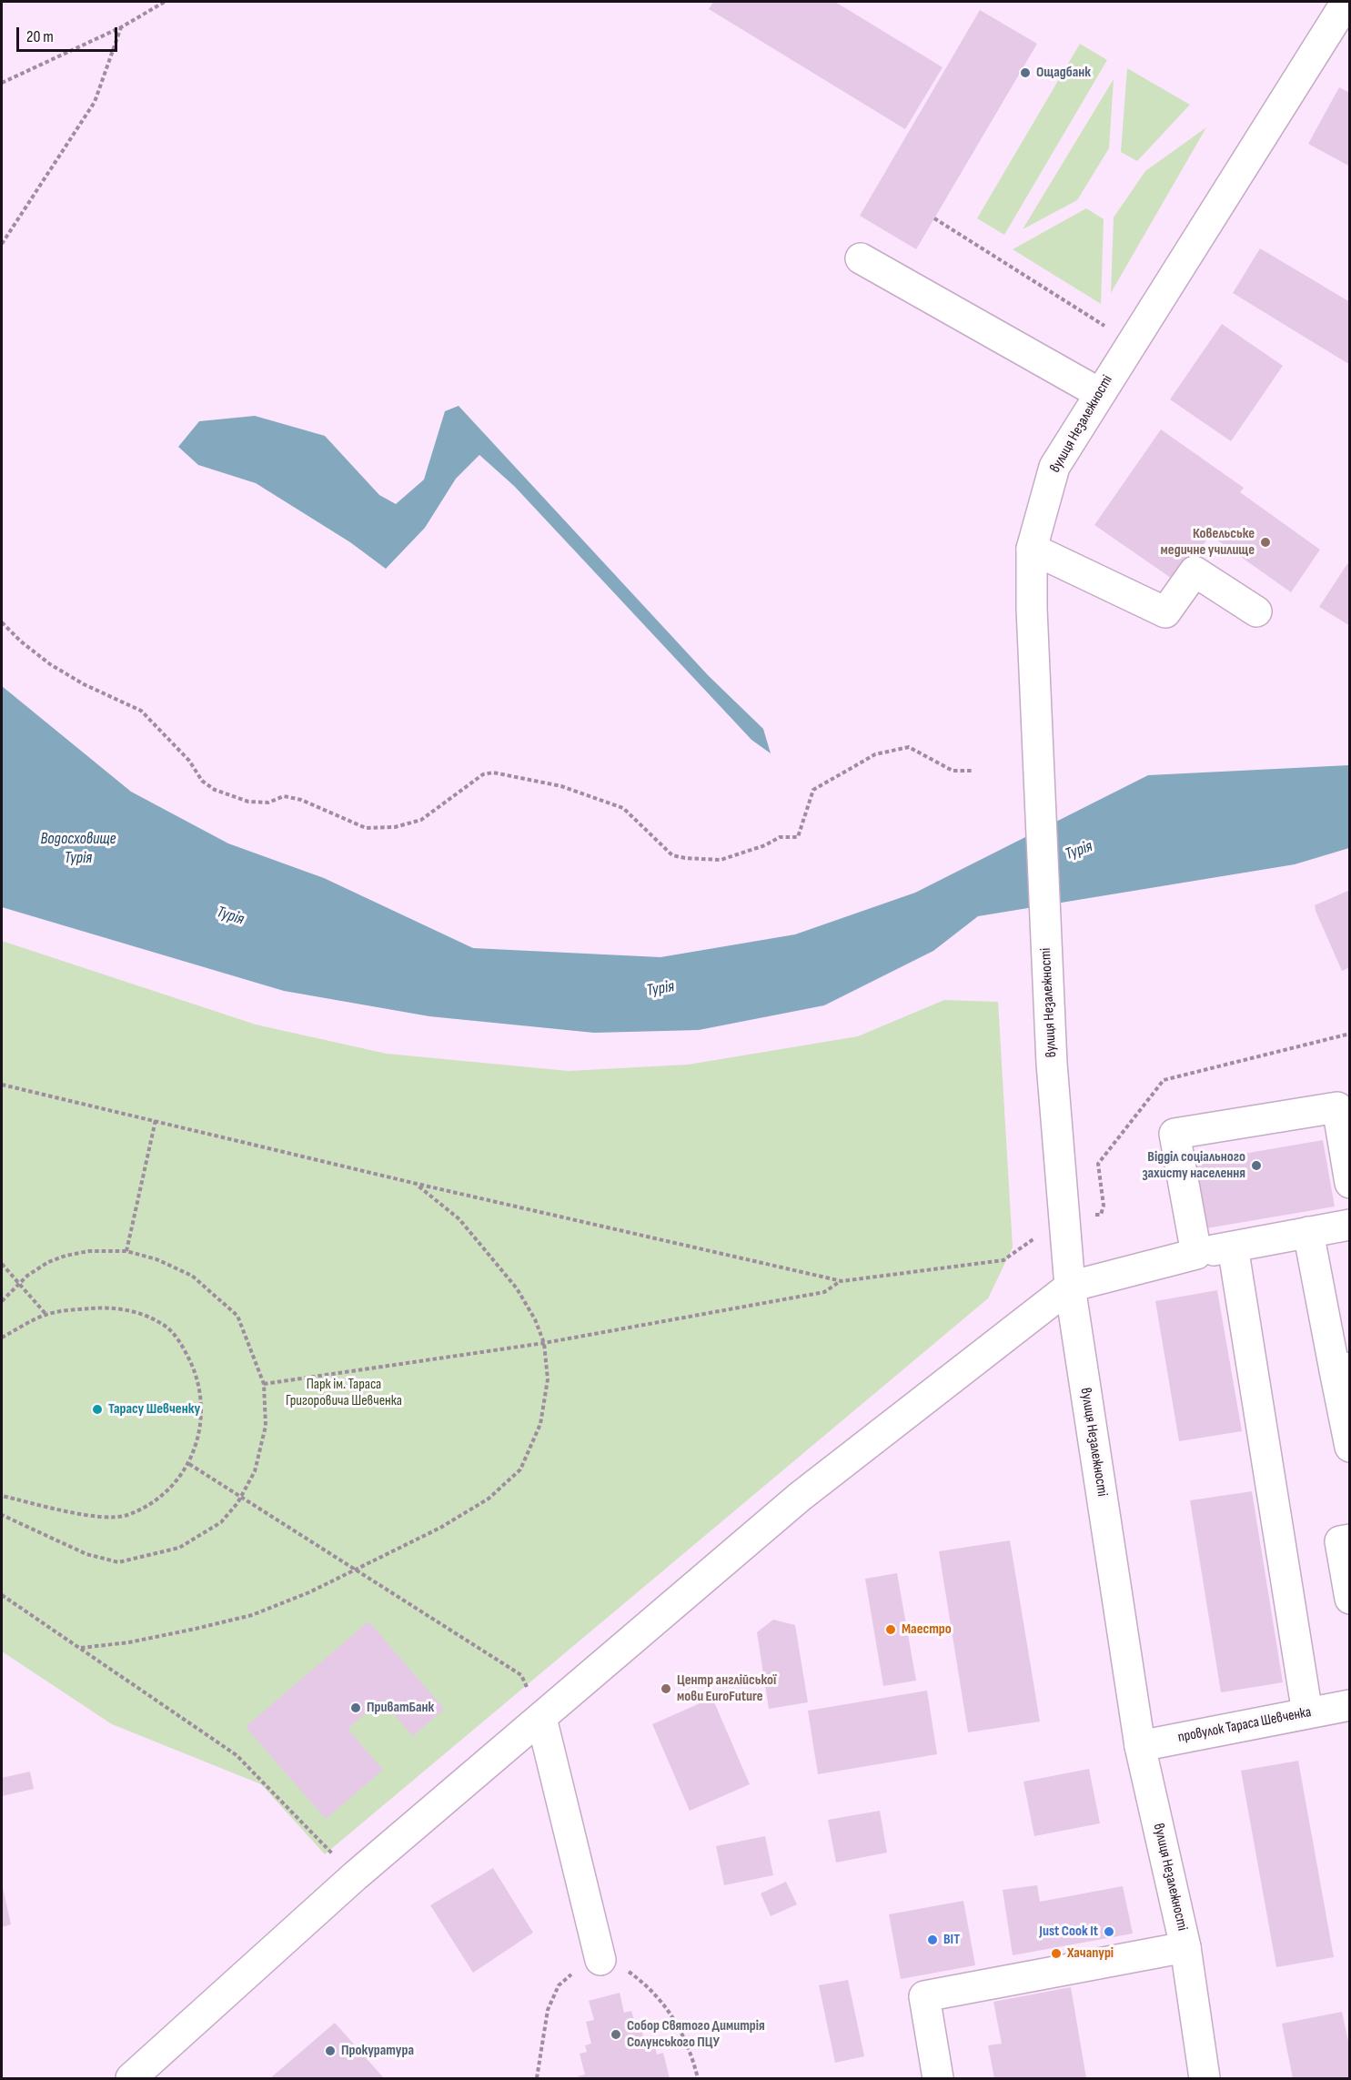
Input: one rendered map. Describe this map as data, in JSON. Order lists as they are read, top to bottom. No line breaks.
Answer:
{"streets":{"main road":["вулиця Незалежності","провулок Тараса Шевченка"]},"crossings":[["вулиця Незалежності","провулок Тараса Шевченка"]],"water":["Водосховище Турія","Турія"],"parks":["Парк ім. Тараса Григоровича Шевченка"],"places":["Ощадбанк","Ковельське медичне училище","Відділ соціального захисту населення","Тарасу Шевченку","Маестро","Центр англійської мови EuroFuture","ПриватБанк","Just Cook It","ВІТ","Хачапурі","Собор Святого Димитрія Солунського ПЦУ","Прокуратура"],"scale_bar":"20 m"}
